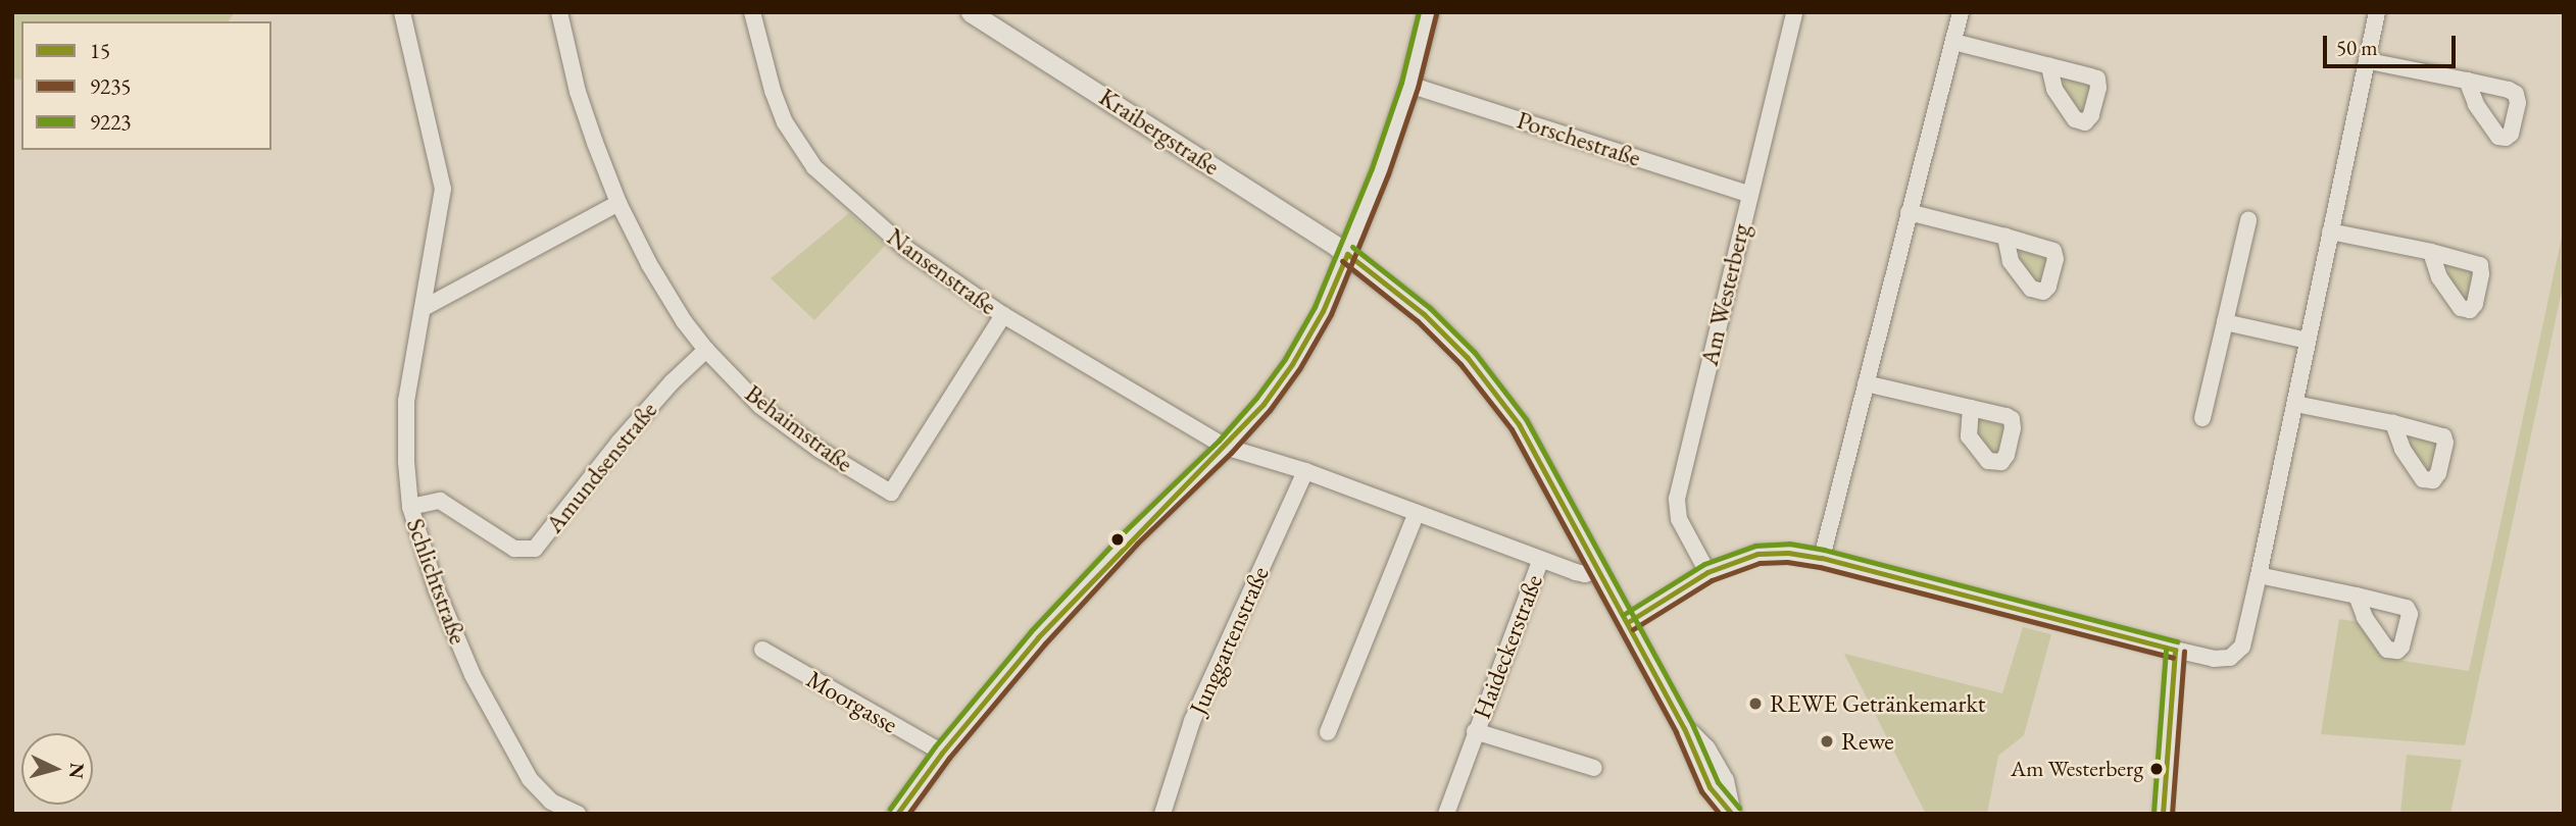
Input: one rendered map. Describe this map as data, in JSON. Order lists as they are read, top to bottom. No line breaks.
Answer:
{"streets":{"street":["Kraibergstraße","Porschestraße","Nansenstraße","Am Westerberg","Behaimstraße","Amundsenstraße","Schlichtstraße","Junggartenstraße","Haideckerstraße","Moorgasse"]},"crossings":[["Kraibergstraße","Nansenstraße"],["Porschestraße","Am Westerberg"],["Nansenstraße","Behaimstraße"],["Nansenstraße","Junggartenstraße"],["Nansenstraße","Haideckerstraße"],["Behaimstraße","Amundsenstraße"],["Amundsenstraße","Schlichtstraße"]],"places":["REWE Getränkemarkt","Rewe","Am Westerberg"],"lines":["transit line 9223","transit line 9235","transit line 15"],"legend":["15","9235","9223"],"scale_bar":"50 m","north":"right"}
